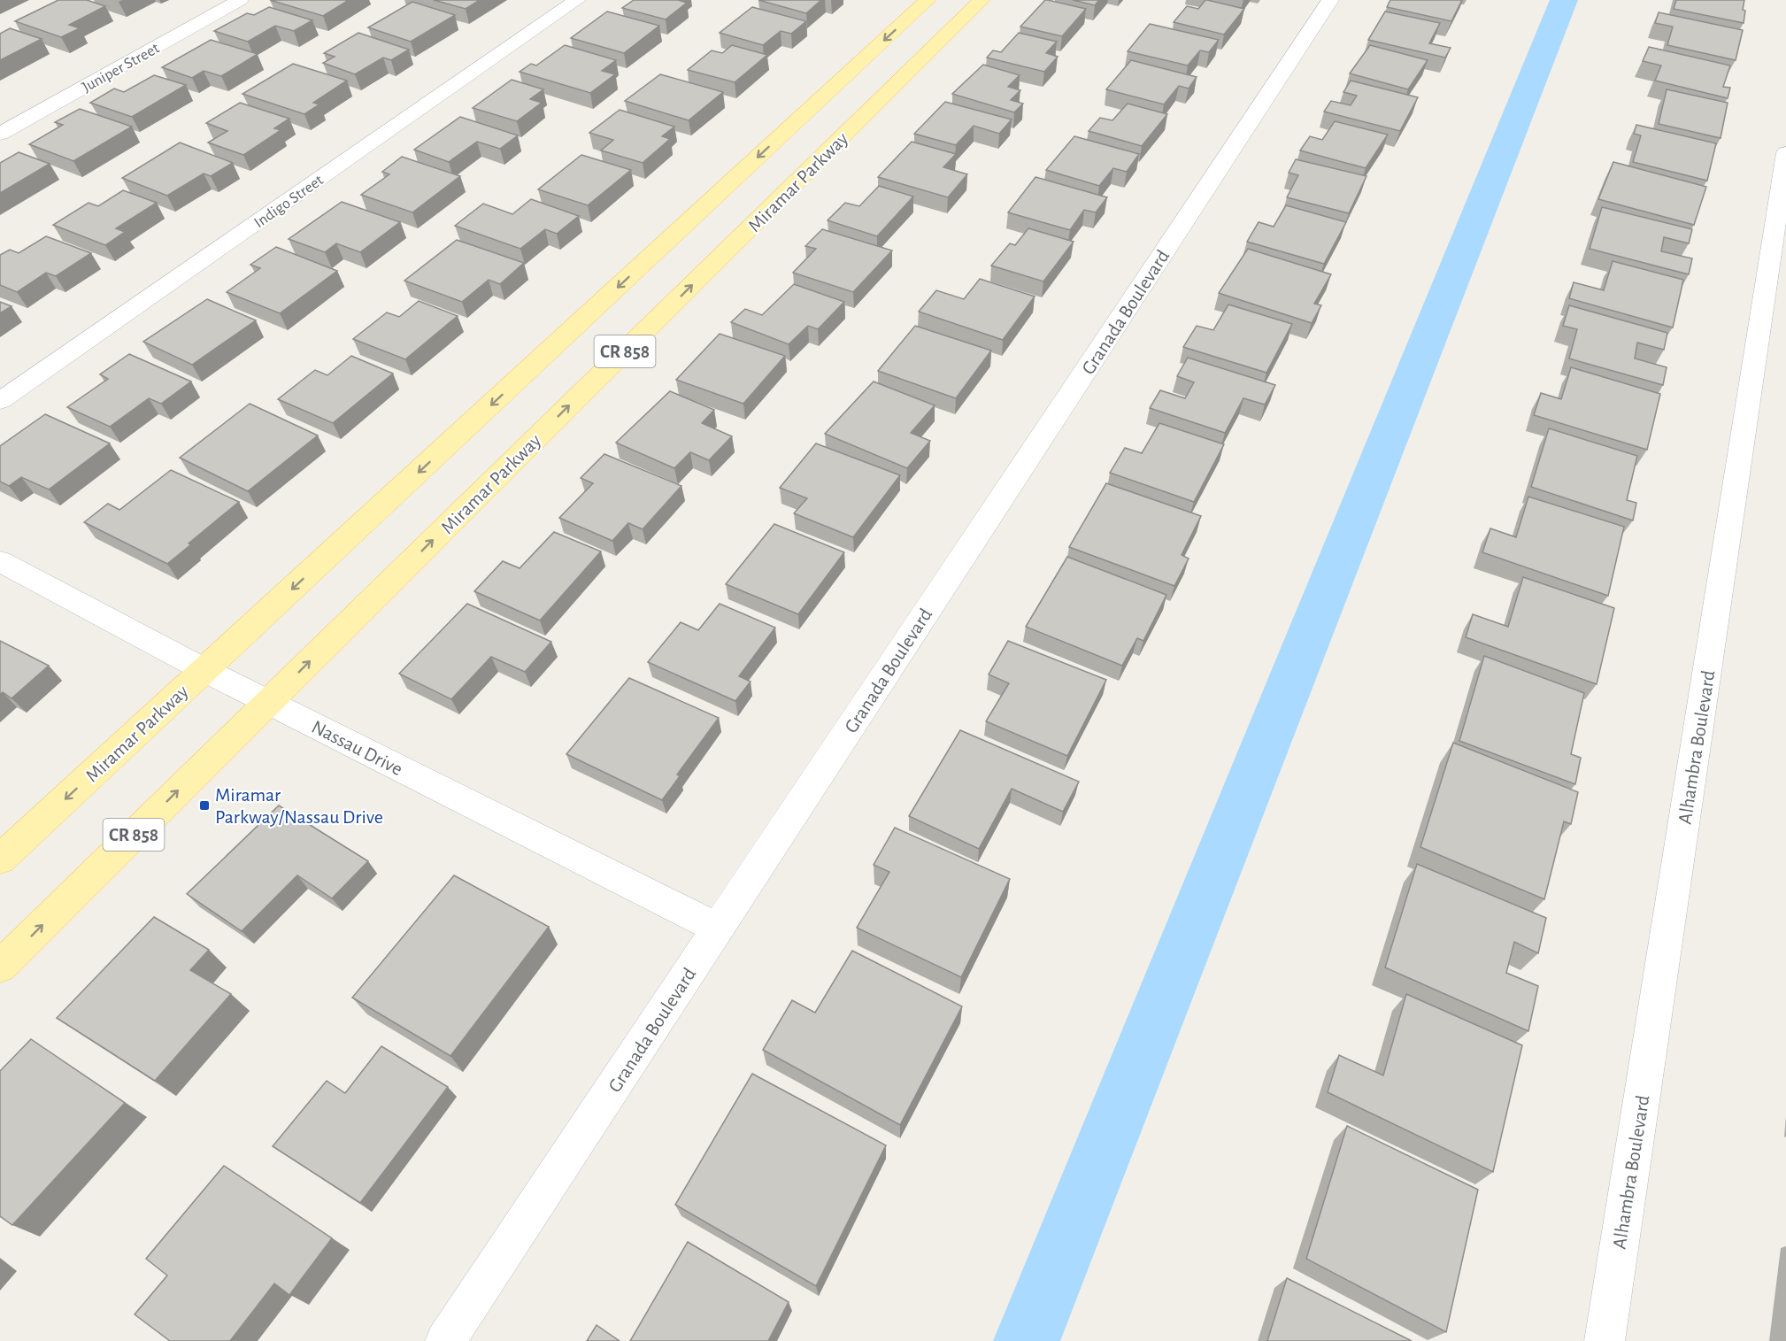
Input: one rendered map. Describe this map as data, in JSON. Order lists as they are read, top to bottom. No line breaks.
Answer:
{"streets":{"main road":["Miramar Parkway","CR 858"],"street":["Juniper Street","Indigo Street","Granada Boulevard","Nassau Drive","Alhambra Boulevard"]},"crossings":[["Miramar Parkway","Nassau Drive"],["Granada Boulevard","Nassau Drive"]],"places":{"transit":["Miramar Parkway/Nassau Drive"]}}
